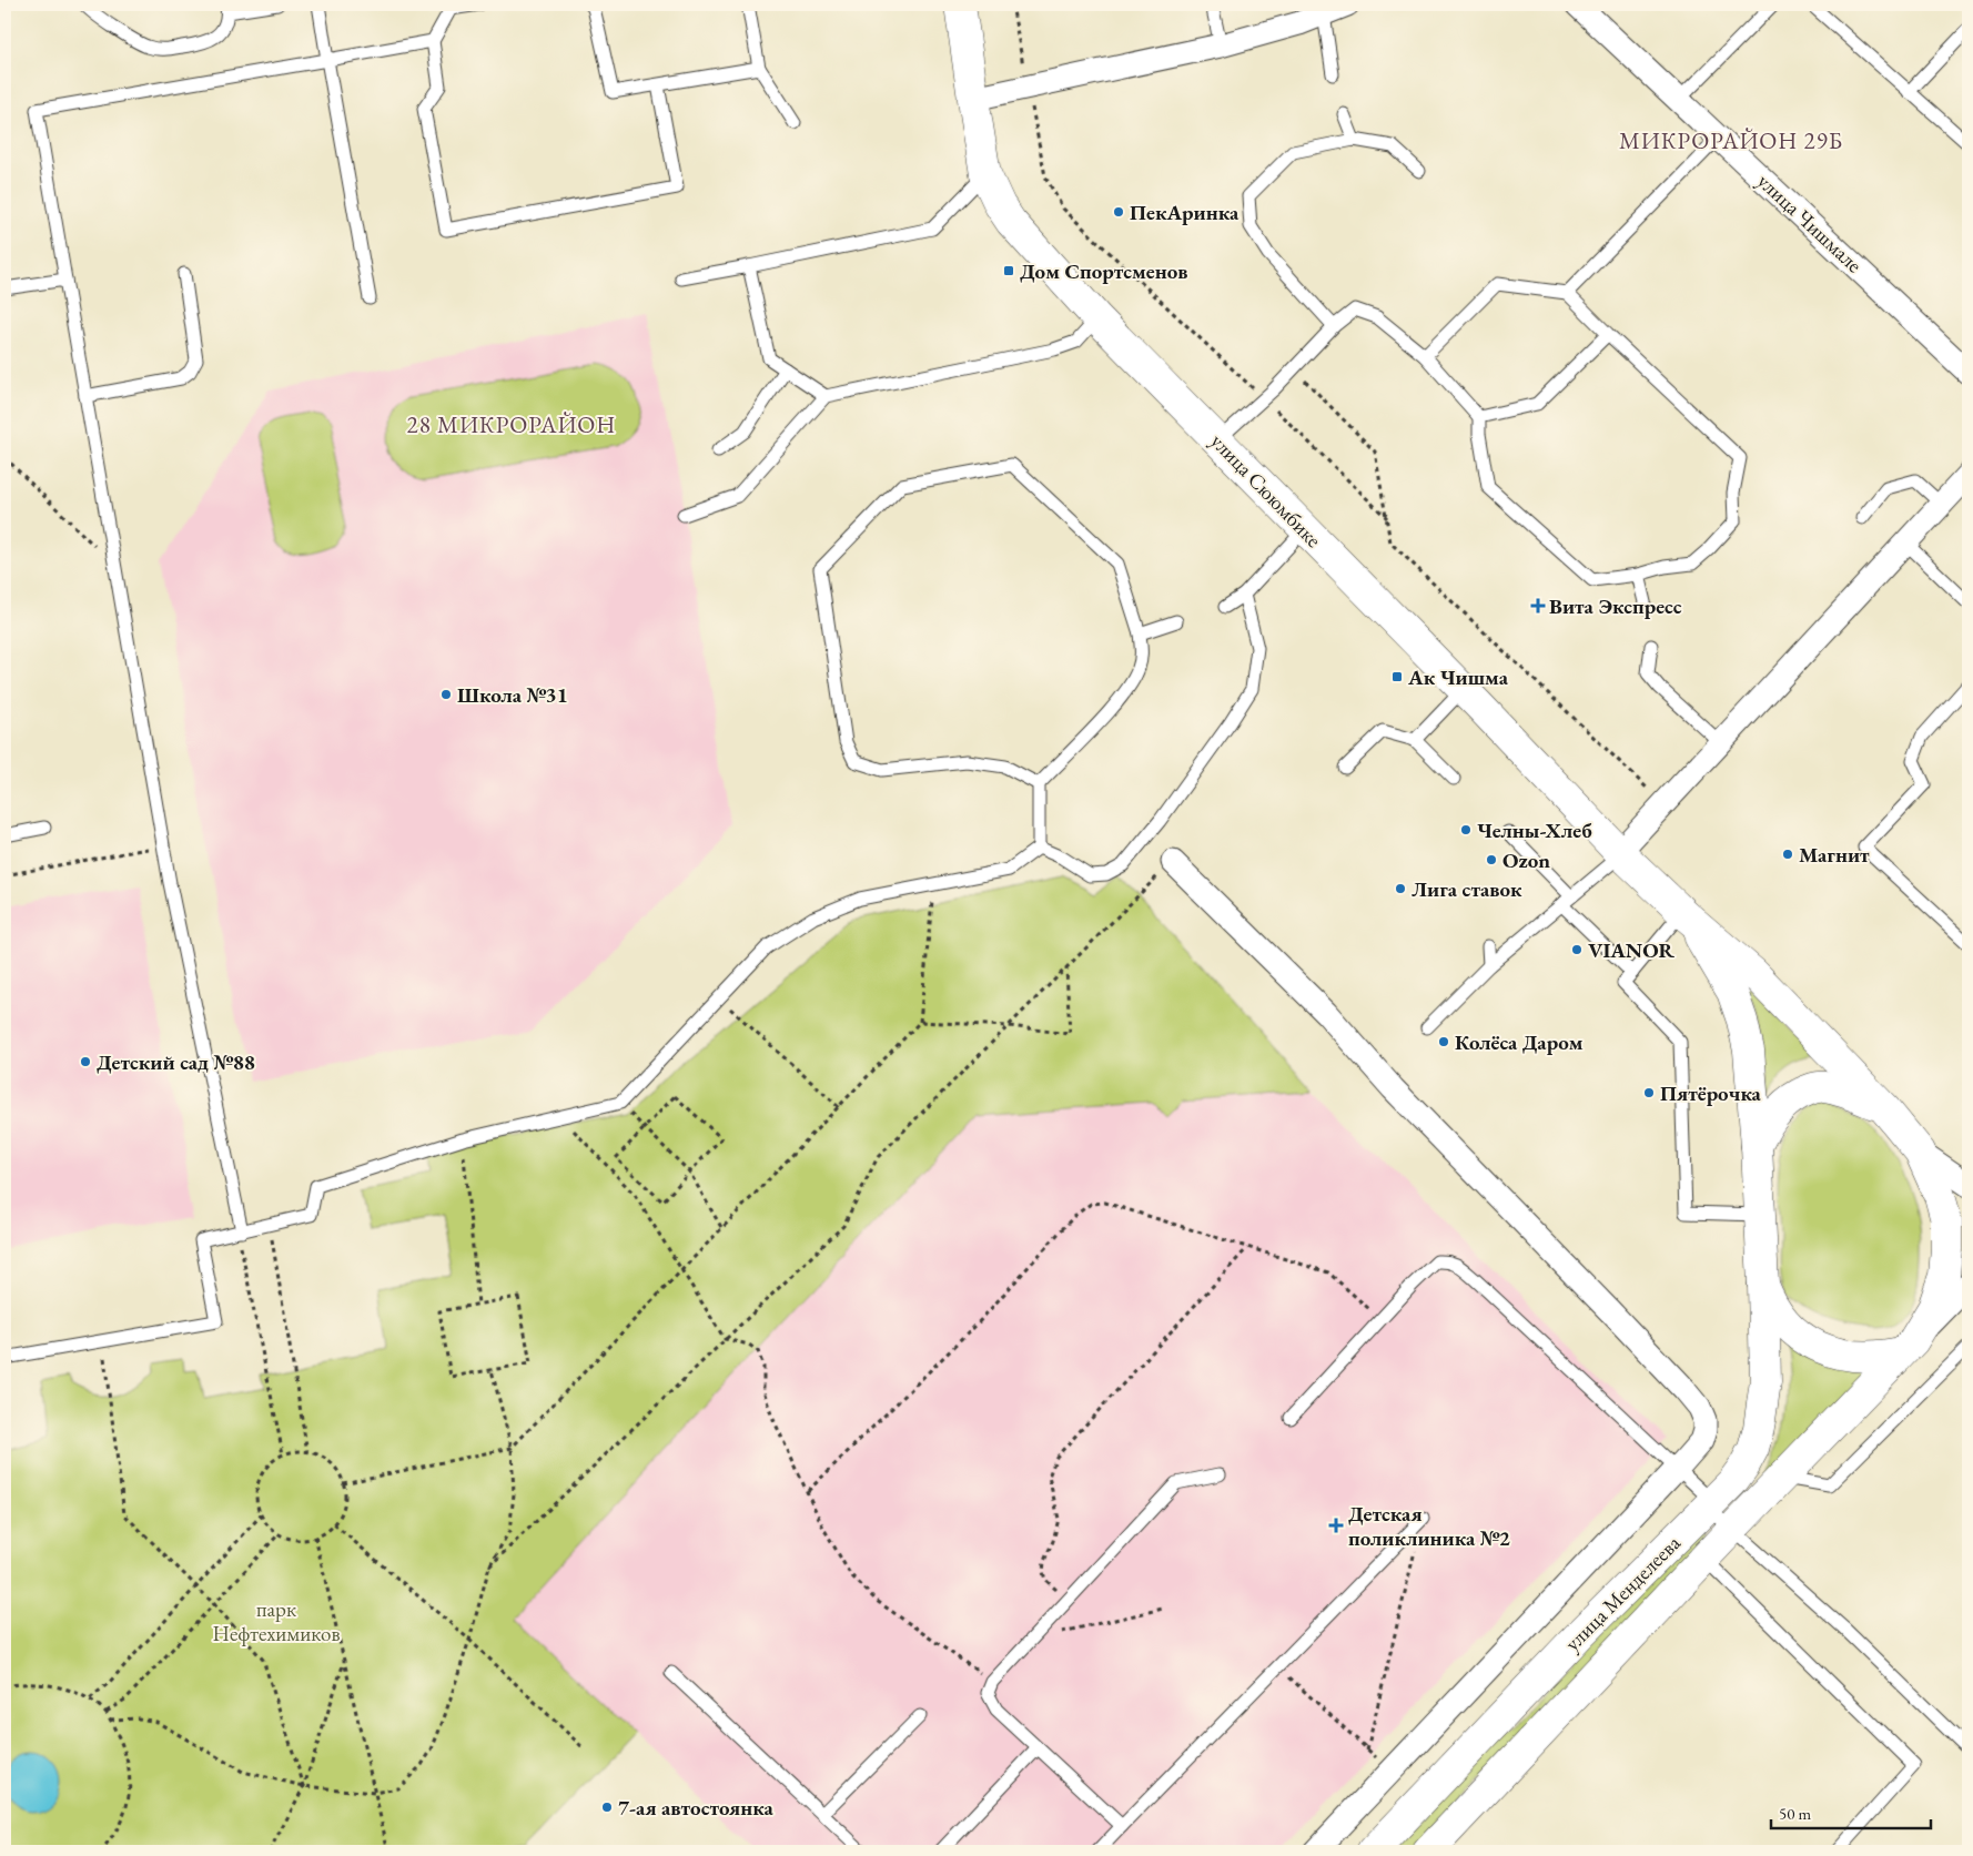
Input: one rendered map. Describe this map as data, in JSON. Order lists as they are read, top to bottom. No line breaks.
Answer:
{"streets":{"street":["улица Чишмале","улица Сююмбике","улица Менделеева"]},"districts":["МИКРОРАЙОН 29Б","28 МИКРОРАЙОН"],"parks":["парк Нефтехимиков"],"places":{"other":["ПекАринка","Школа №31","Челны-Хлеб","Магнит","Ozon","Лига ставок","VIANOR","Колёса Даром","Детский сад №88","Пятёрочка","7-ая автостоянка"],"transit":["Дом Спортсменов","Ак Чишма"],"health":["Вита Экспресс","Детская поликлиника №2"]},"scale_bar":"50 m"}
